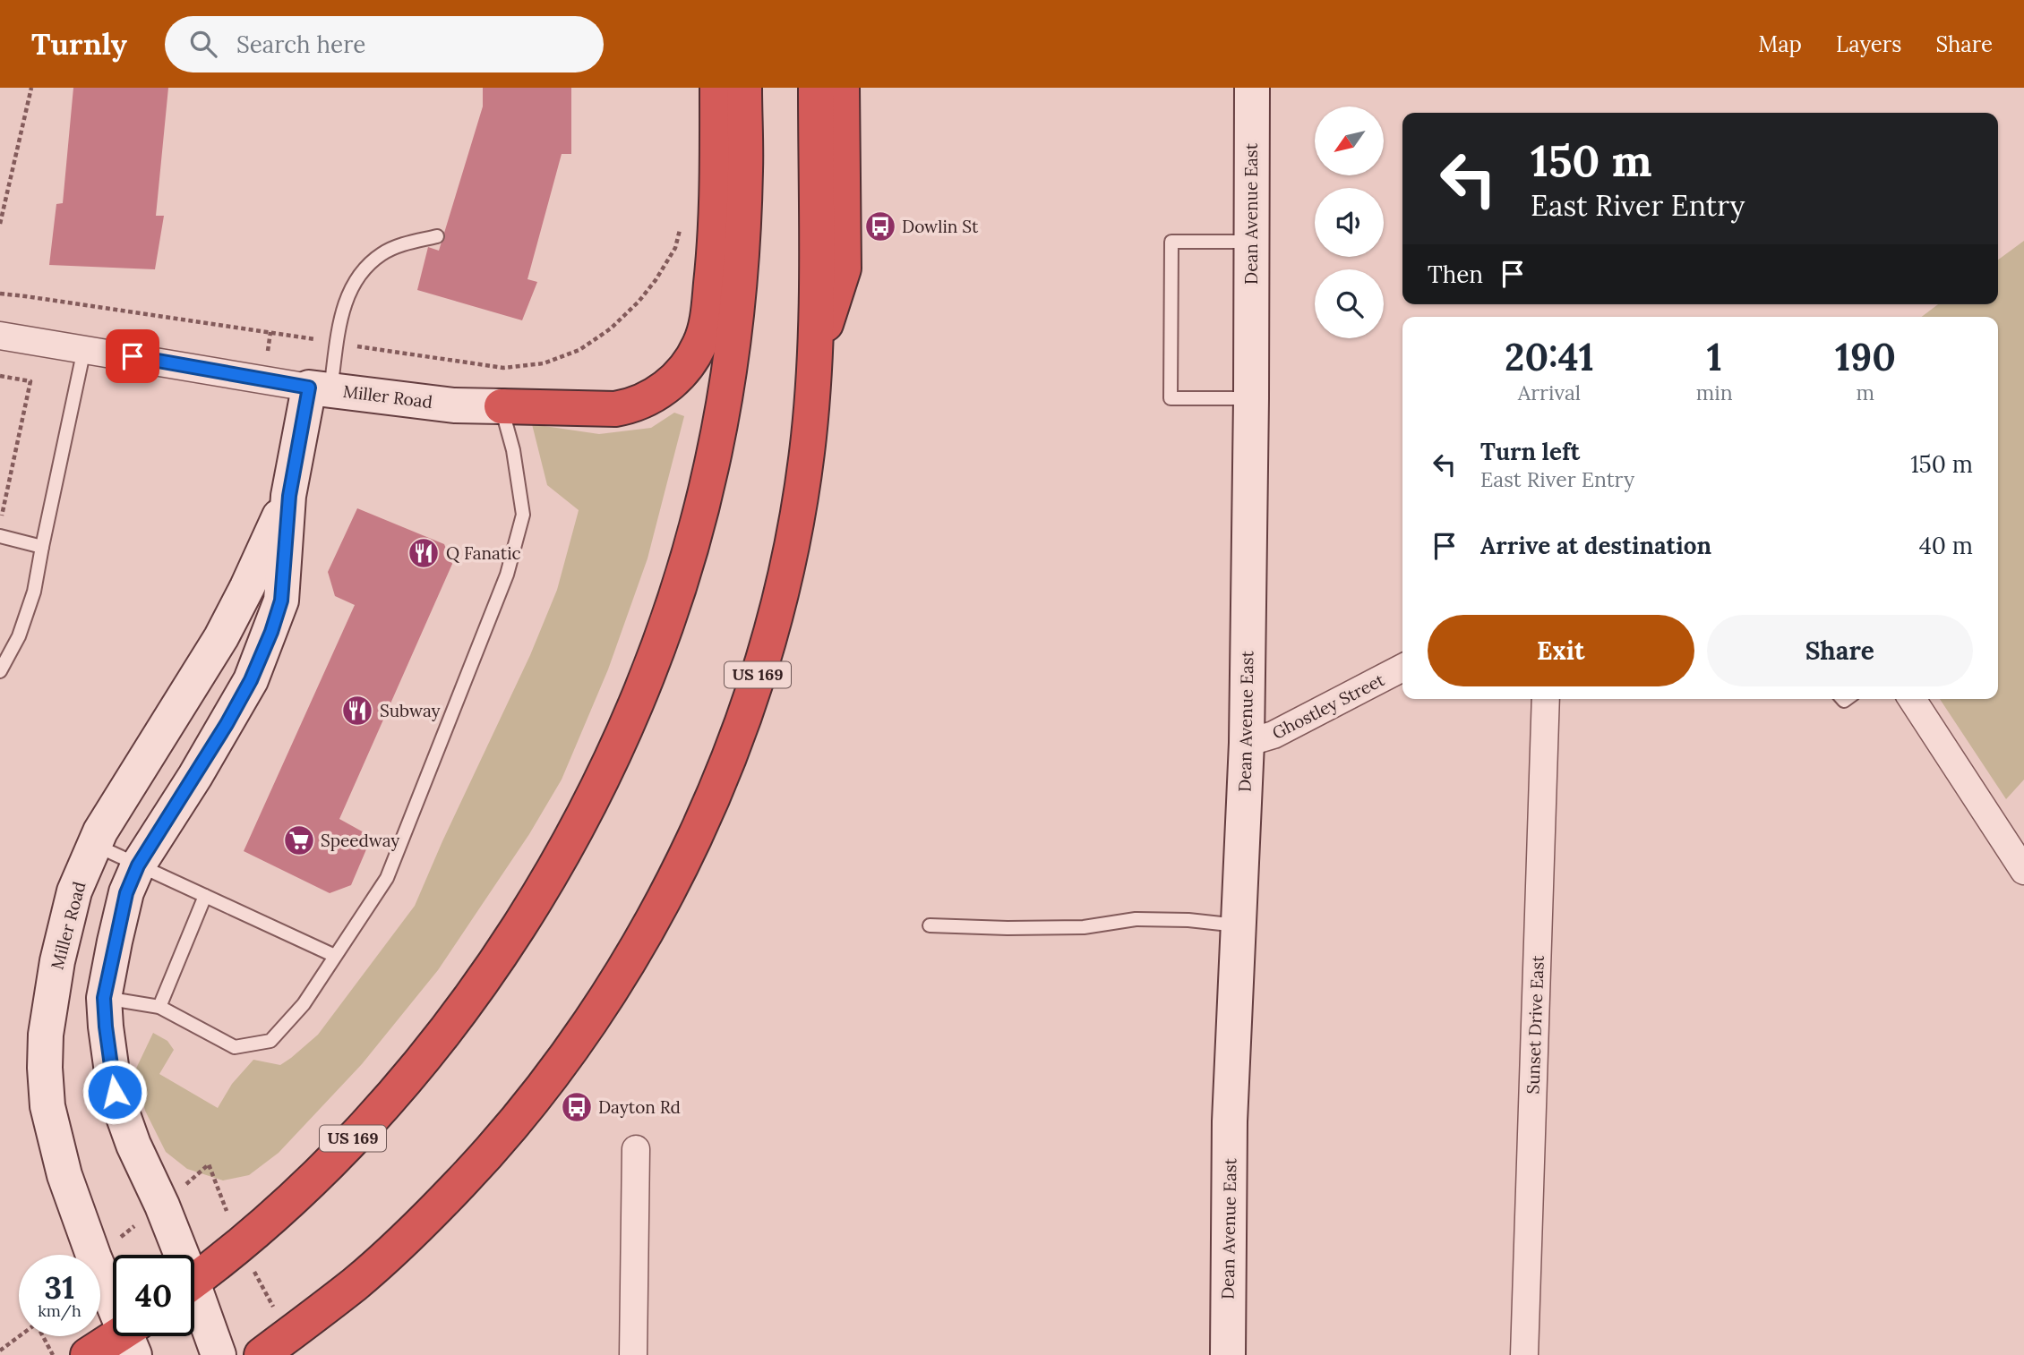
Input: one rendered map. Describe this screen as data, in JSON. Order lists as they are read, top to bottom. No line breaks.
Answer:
{"streets":{"highway":["US 169"],"street":["Dean Avenue East","Miller Road","Ghostley Street","Sunset Drive East"]},"crossings":[["Dean Avenue East","Ghostley Street"]],"places":{"bus stop":["Dowlin St","Dayton Rd"],"restaurant":["Q Fanatic","Subway"],"supermarket":["Speedway"]},"north":"bottom left","page":{"header":"Turnly","search":"Search here","nav":["Map","Layers","Share"],"turn":["150 m","East River Entry"],"then":"Then","eta":["20:41","Arrival","1","min","190","m"],"list":[{"name":"Turn left","note":"East River Entry","value":"150 m"},{"name":"Arrive at destination","value":"40 m"}],"buttons":["Exit","Share"],"speed":"31 km/h","limit":"40"}}
